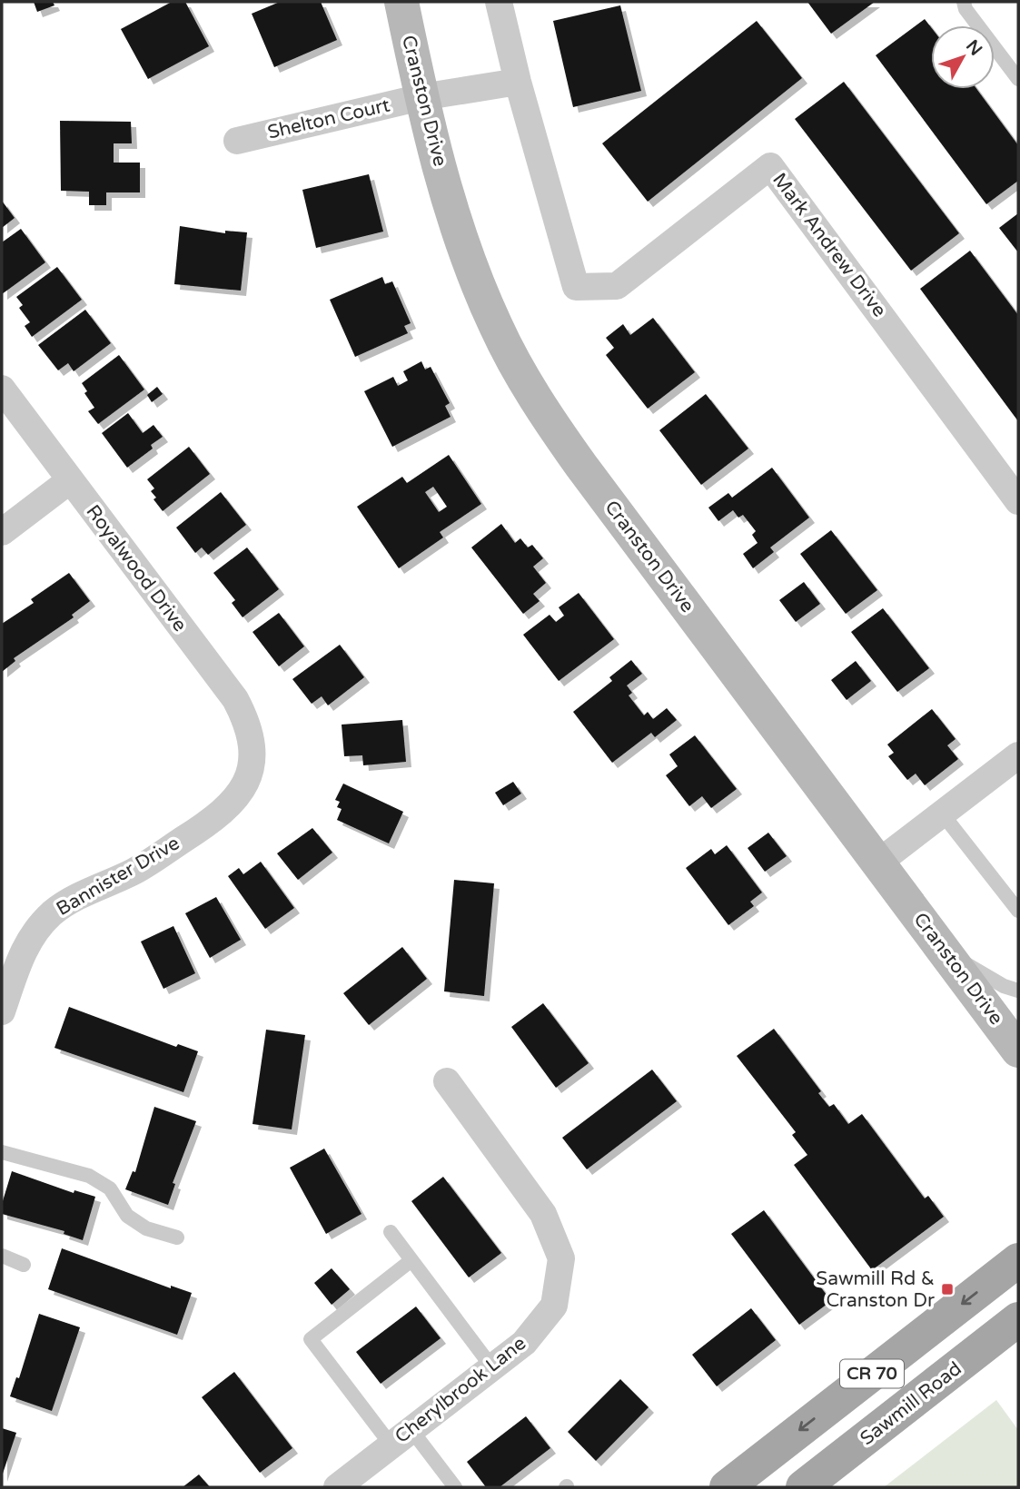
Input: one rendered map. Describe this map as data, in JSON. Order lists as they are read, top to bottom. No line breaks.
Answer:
{"streets":{"main road":["CR 70","Sawmill Road"],"street":["Cranston Drive","Shelton Court","Mark Andrew Drive","Royalwood Drive","Bannister Drive","Cherylbrook Lane"]},"crossings":[["Cranston Drive","Shelton Court"],["Royalwood Drive","Bannister Drive"]],"places":{"transit":["Sawmill Rd & Cranston Dr"]},"north":"top right"}
